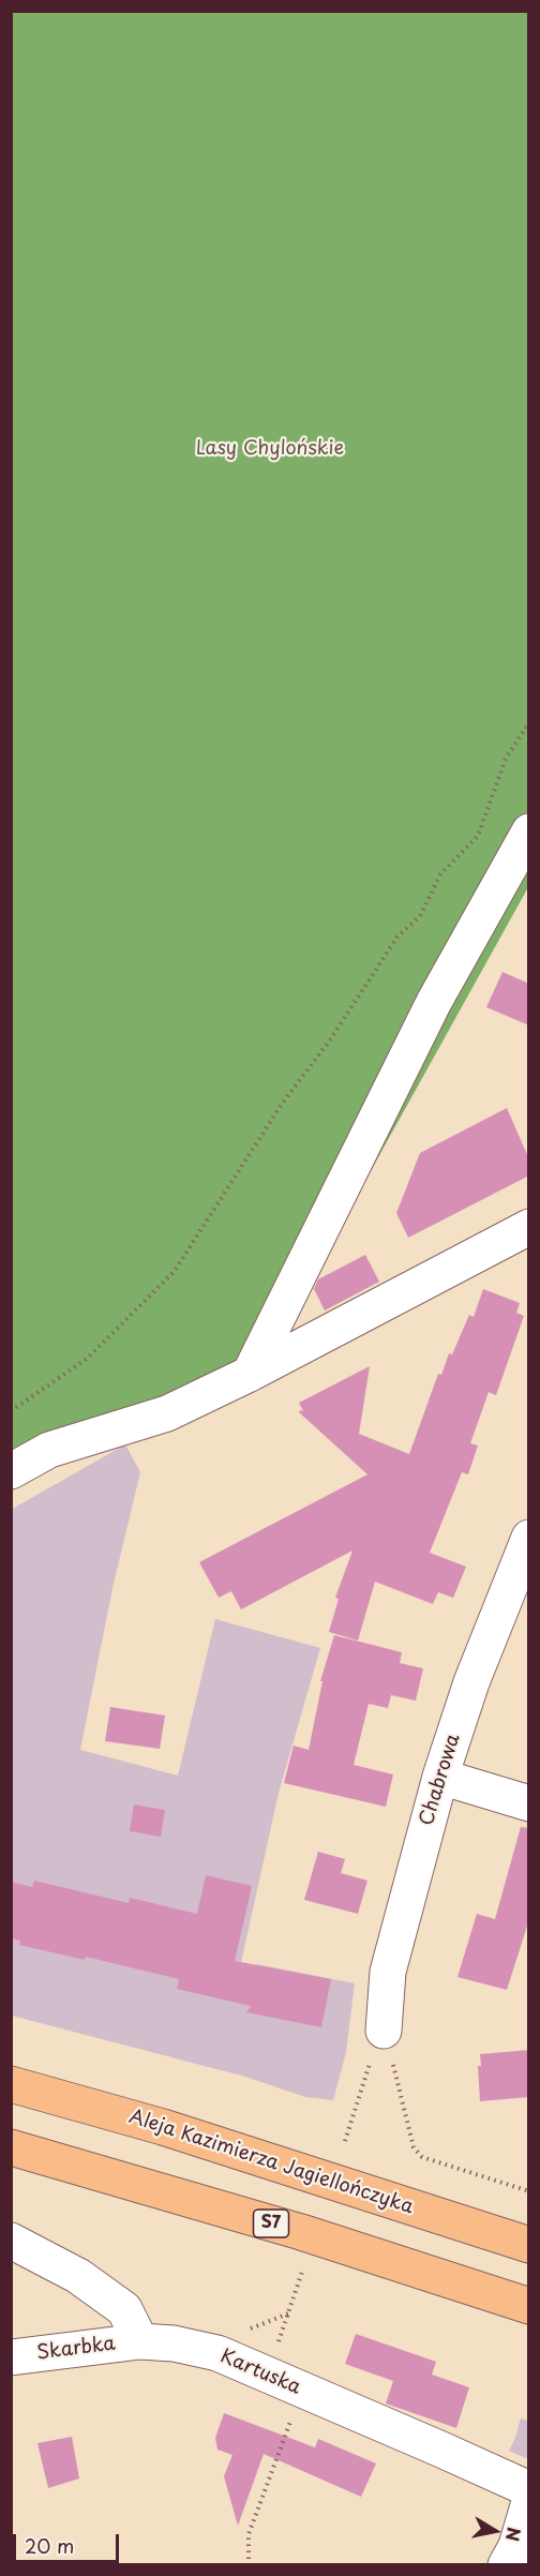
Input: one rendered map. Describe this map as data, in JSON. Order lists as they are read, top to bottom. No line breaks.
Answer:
{"streets":{"highway":["Aleja Kazimierza Jagiellończyka","S7"],"street":["Chabrowa","Skarbka","Kartuska"]},"crossings":[["Skarbka","Kartuska"]],"parks":["Lasy Chylońskie"],"scale_bar":"20 m","north":"right"}
